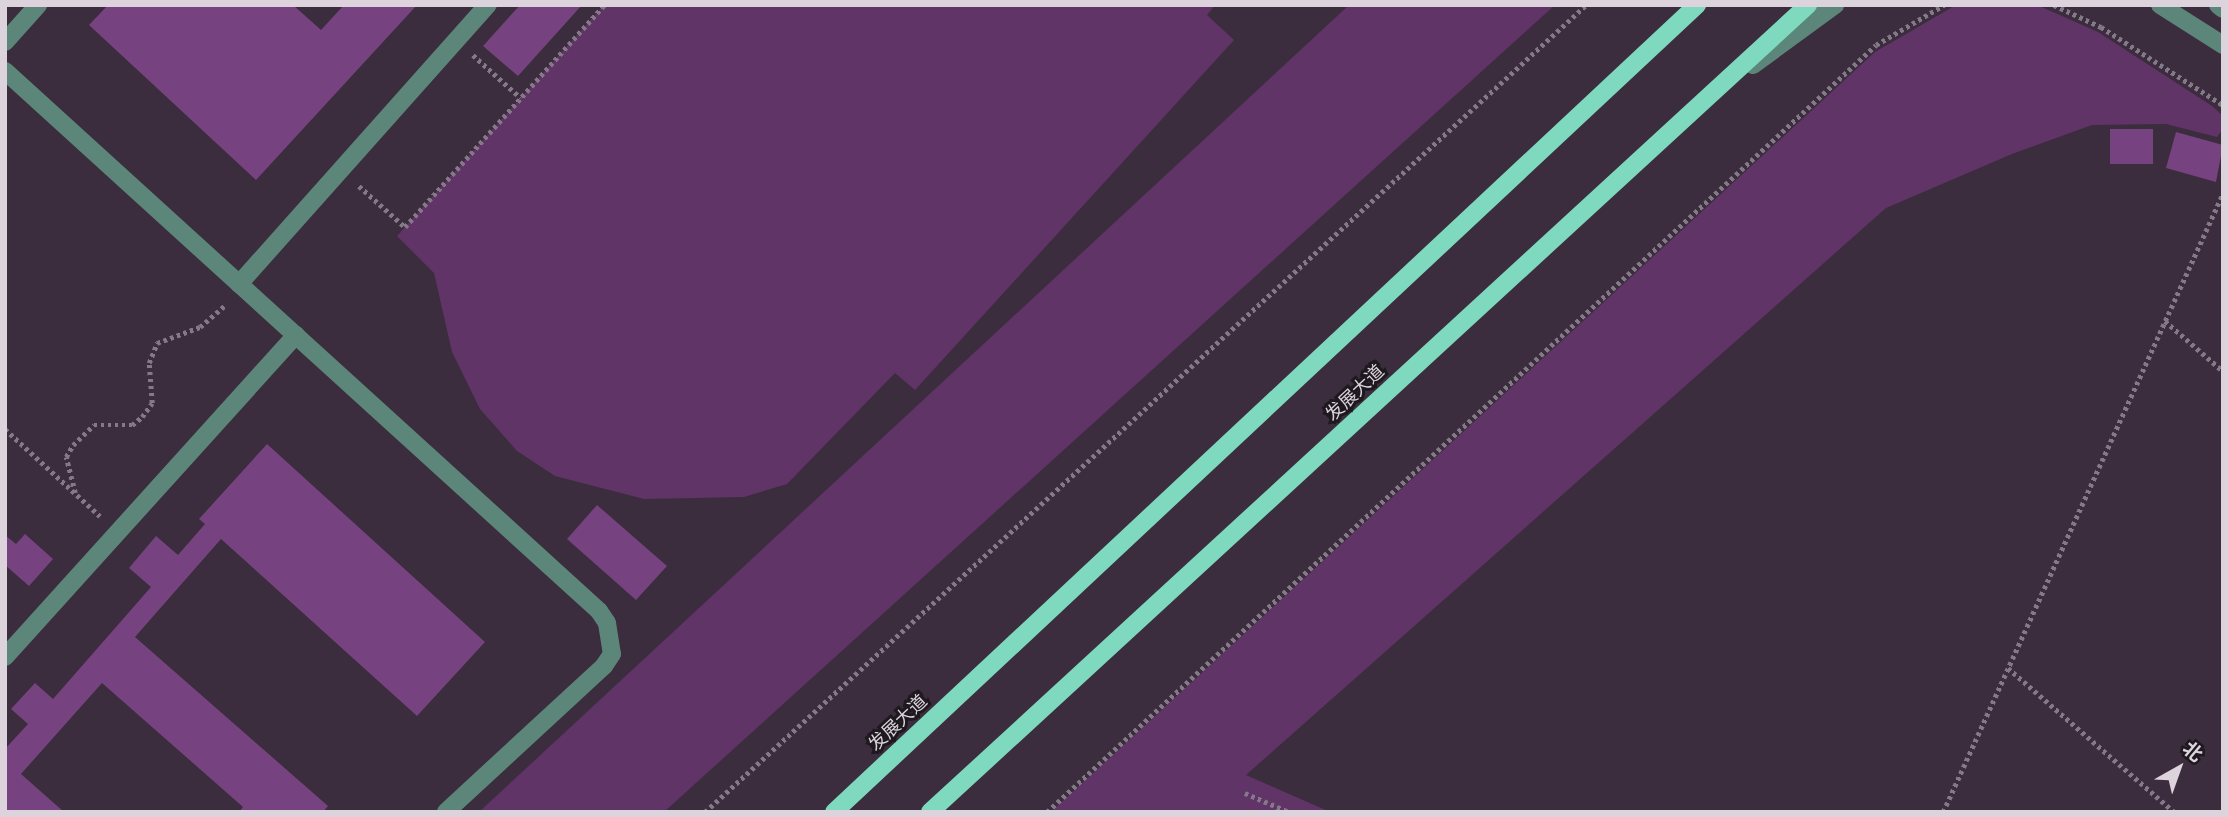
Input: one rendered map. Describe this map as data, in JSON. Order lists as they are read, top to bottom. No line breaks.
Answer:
{"streets":{"main road":["发展大道"]},"north":"top right"}
